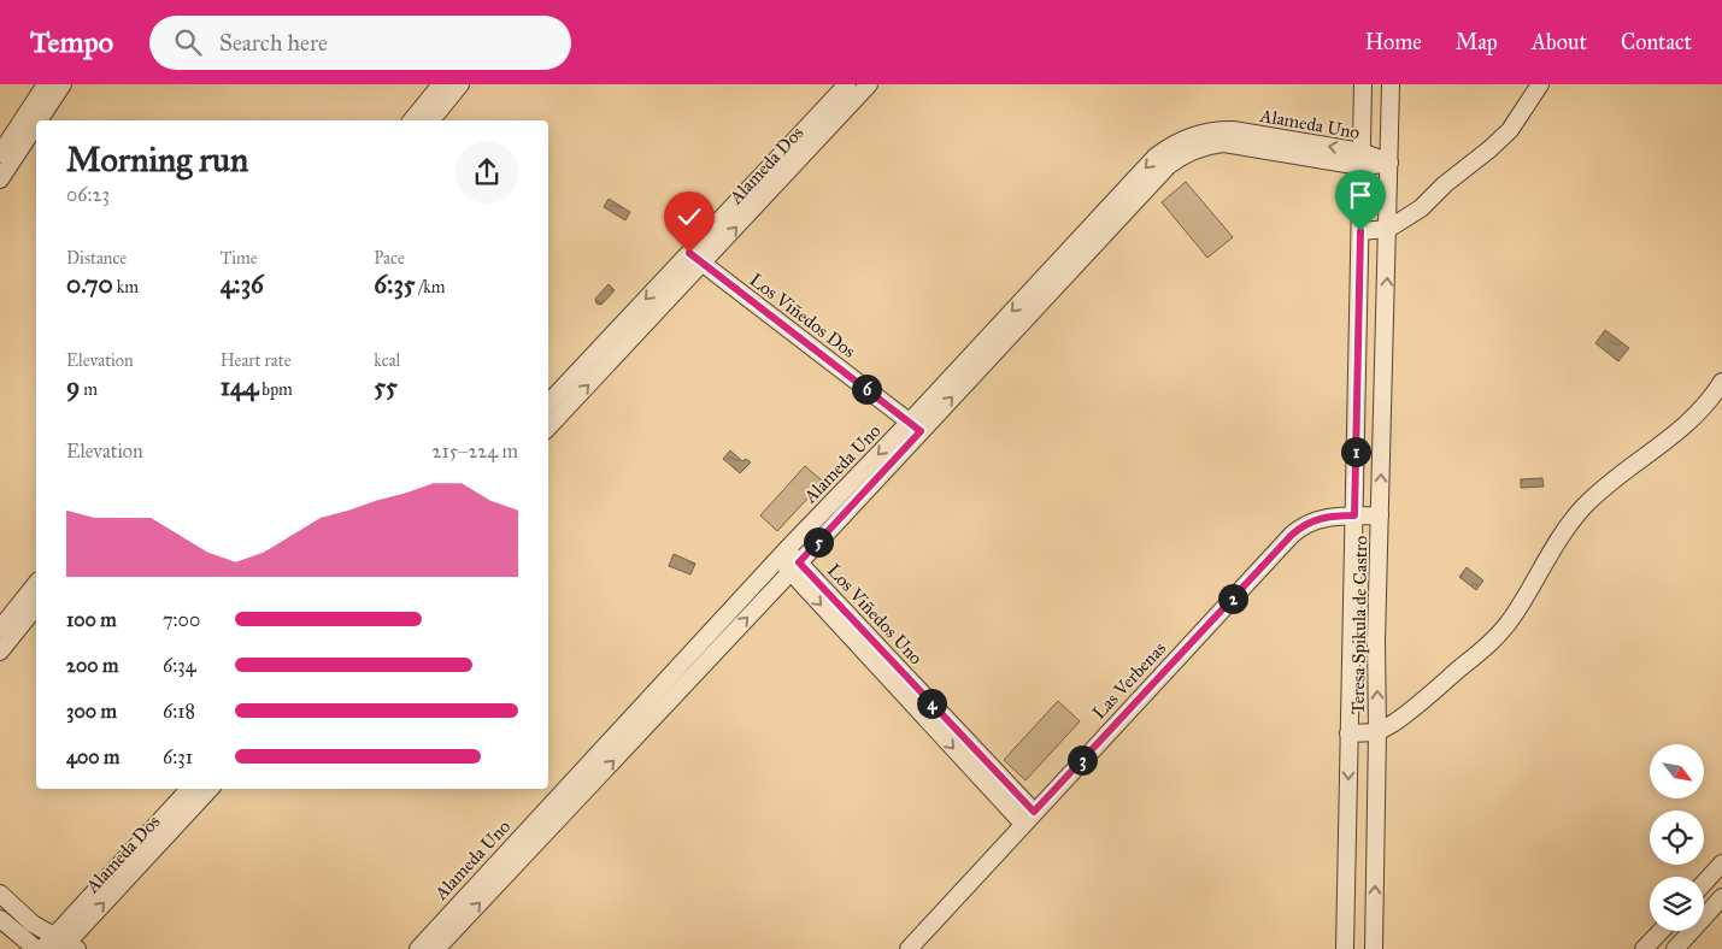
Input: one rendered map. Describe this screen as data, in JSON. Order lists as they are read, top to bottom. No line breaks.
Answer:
{"streets":{"street":["Alameda Uno","Alameda Dos","Los Viñedos Dos","Los Viñedos Uno","Teresa Spikula de Castro","Las Verbenas"]},"crossings":[["Alameda Uno","Los Viñedos Dos"],["Alameda Uno","Los Viñedos Uno"],["Alameda Uno","Teresa Spikula de Castro"],["Alameda Dos","Los Viñedos Dos"],["Los Viñedos Uno","Las Verbenas"],["Teresa Spikula de Castro","Las Verbenas"]],"north":"bottom right","page":{"header":"Tempo","search":"Search here","nav":["Home","Map","About","Contact"],"heading":["Morning run","06:23"],"stats":[["Distance","0.70 km"],["Time","4:36"],["Pace","6:35 /km"],["Elevation","9 m"],["Heart rate","144 bpm"],["kcal","55"]],"pins":["6","1","5","2","4","3"],"chart":["Elevation","215–224 m"],"list":[{"name":"100 m","note":"7:00"},{"name":"200 m","note":"6:34"},{"name":"300 m","note":"6:18"},{"name":"400 m","note":"6:31"}]}}
